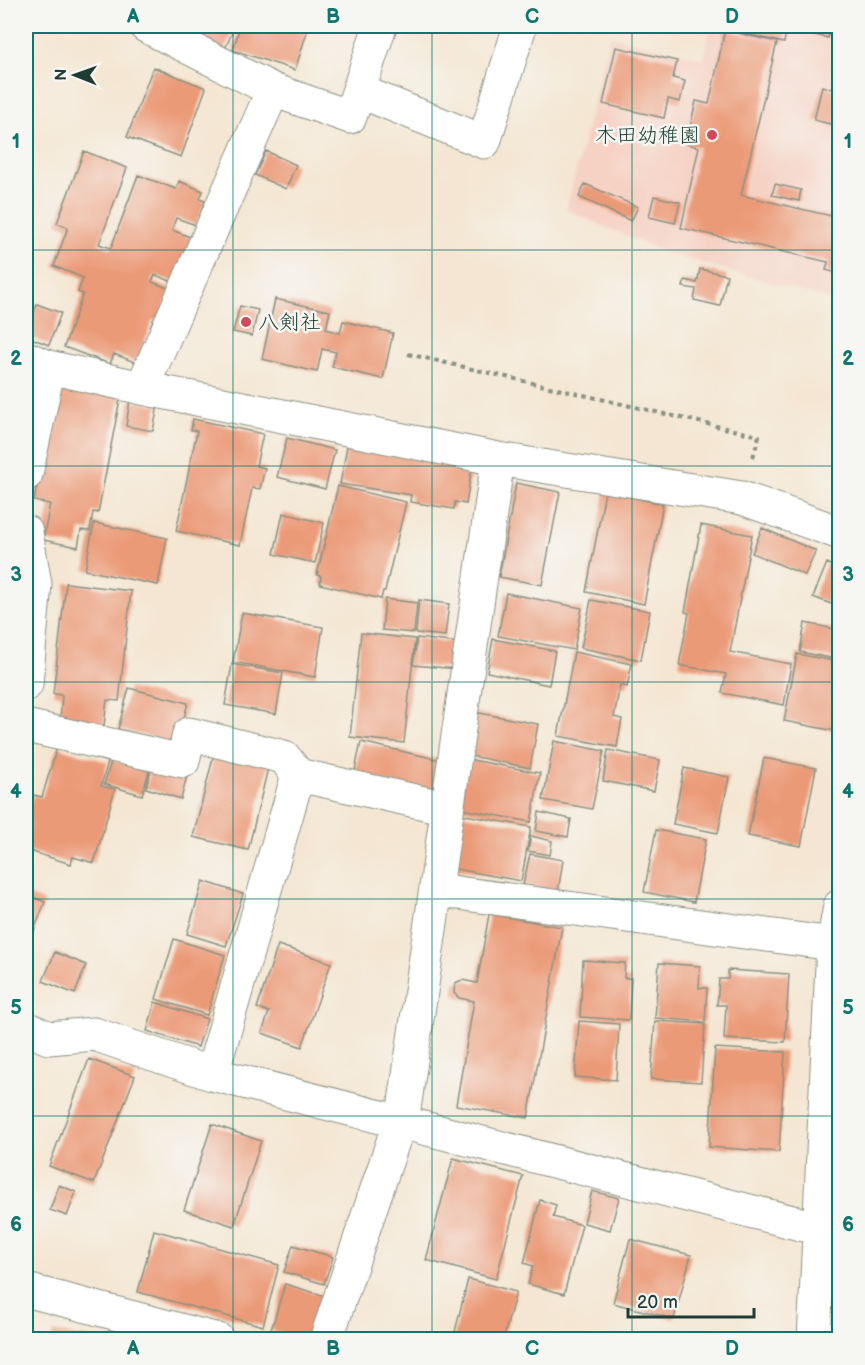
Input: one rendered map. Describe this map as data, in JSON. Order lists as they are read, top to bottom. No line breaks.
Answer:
{"places":["木田幼稚園","八剣社"],"scale_bar":"20 m","north":"left","grid":{"columns":["A","B","C","D"],"rows":["1","2","3","4","5","6"]}}
